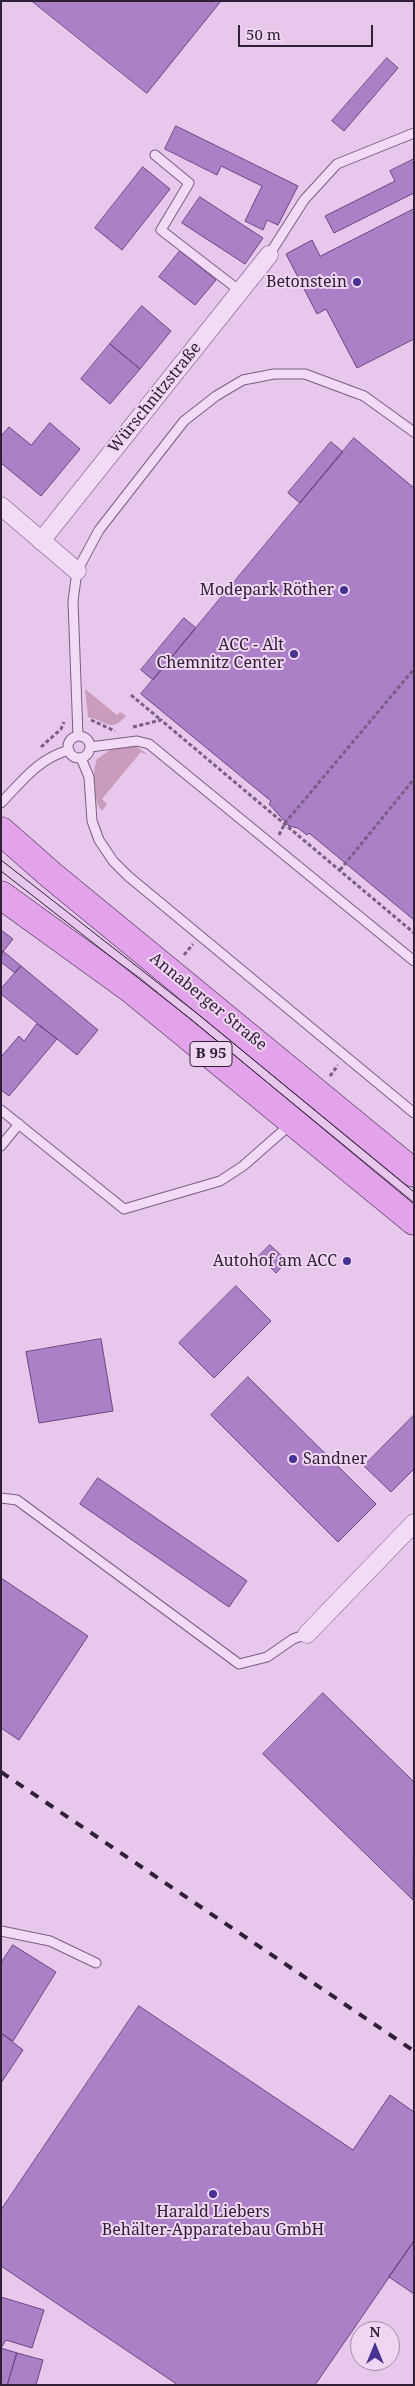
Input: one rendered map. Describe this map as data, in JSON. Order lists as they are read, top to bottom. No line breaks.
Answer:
{"streets":{"main road":["Annaberger Straße","B 95"],"street":["Würschnitzstraße"]},"places":["Betonstein","Modepark Röther","ACC - Alt Chemnitz Center","Autohof am ACC","Sandner","Harald Liebers Behälter-Apparatebau GmbH"],"scale_bar":"50 m","north":"top"}
